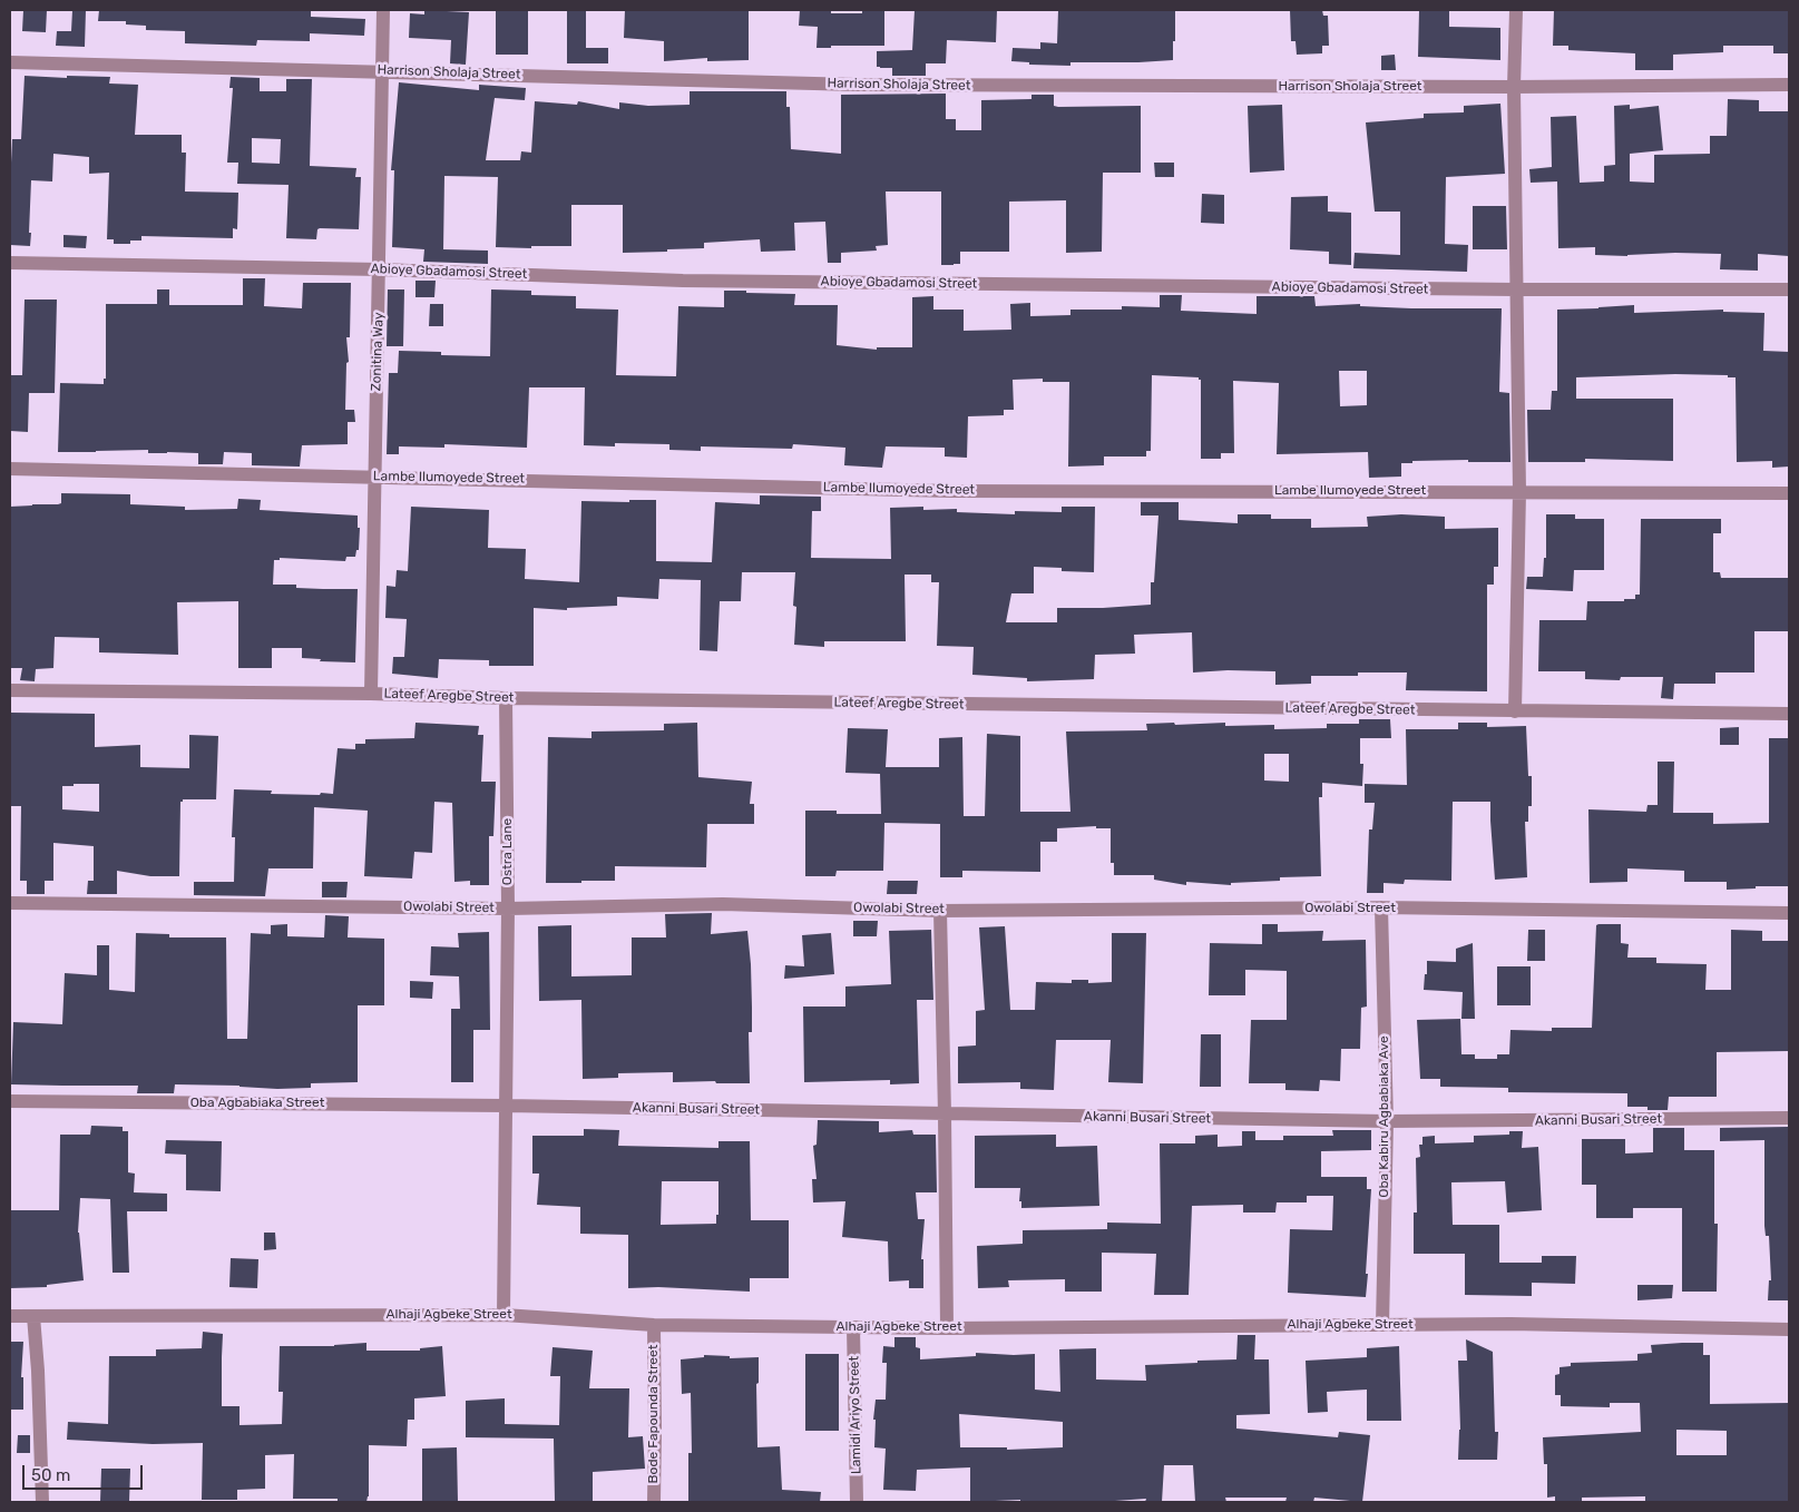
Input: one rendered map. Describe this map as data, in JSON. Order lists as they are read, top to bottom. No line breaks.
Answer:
{"streets":{"street":["Harrison Sholaja Street","Abioye Gbadamosi Street","Zonitina Way","Lambe Ilumoyede Street","Lateef Aregbe Street","Ostra Lane","Owolabi Street","Oba Agbabiaka Street","Akanni Busari Street","Oba Kabiru Agbabiaka Ave","Alhaji Agbeke Street","Bode Fapounda Street","Lamidi Ariyo Street"]},"crossings":[["Harrison Sholaja Street","Zonitina Way"],["Abioye Gbadamosi Street","Zonitina Way"],["Zonitina Way","Lambe Ilumoyede Street"],["Zonitina Way","Lateef Aregbe Street"],["Lateef Aregbe Street","Ostra Lane"],["Ostra Lane","Owolabi Street"],["Ostra Lane","Oba Agbabiaka Street"],["Ostra Lane","Akanni Busari Street"],["Ostra Lane","Alhaji Agbeke Street"],["Owolabi Street","Oba Kabiru Agbabiaka Ave"],["Oba Agbabiaka Street","Akanni Busari Street"],["Akanni Busari Street","Oba Kabiru Agbabiaka Ave"],["Oba Kabiru Agbabiaka Ave","Alhaji Agbeke Street"],["Alhaji Agbeke Street","Bode Fapounda Street"],["Alhaji Agbeke Street","Lamidi Ariyo Street"]],"scale_bar":"50 m"}
